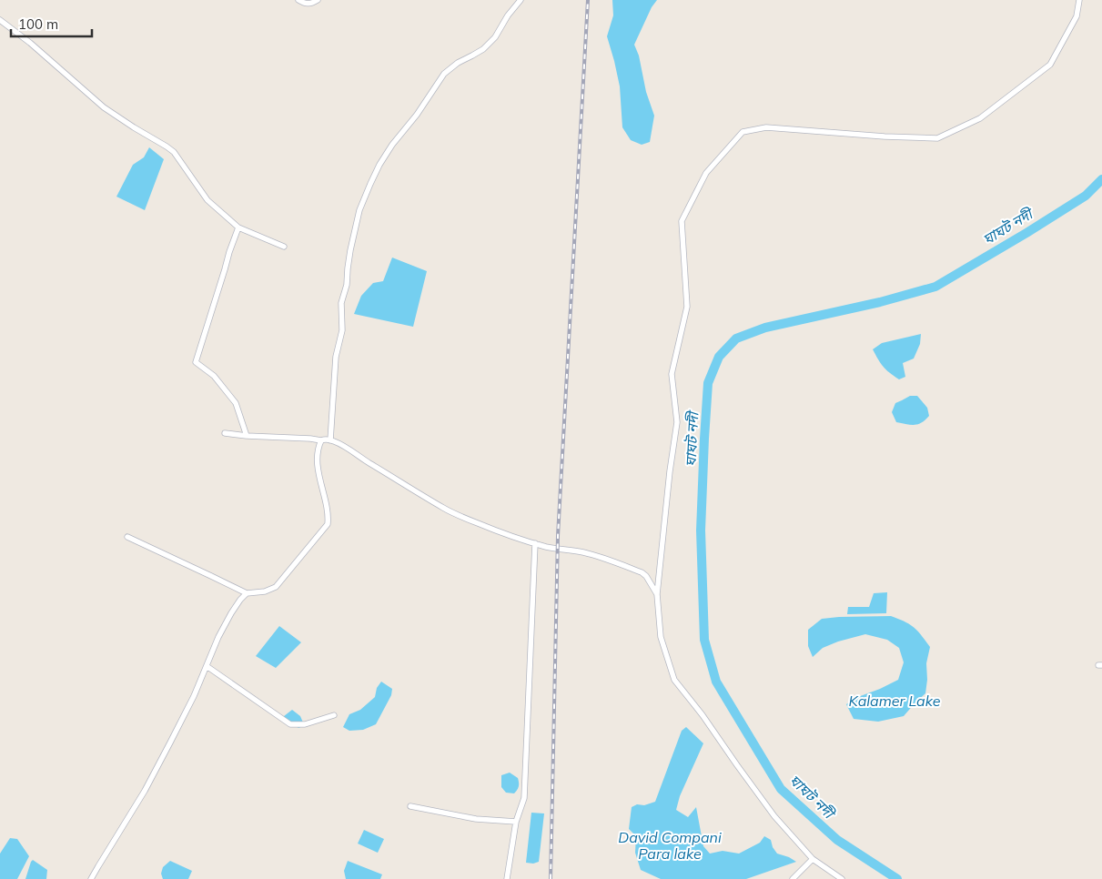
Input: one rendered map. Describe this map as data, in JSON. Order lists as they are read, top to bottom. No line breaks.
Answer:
{"water":["ঘাঘট নদী","Kalamer Lake","David Compani Para lake"],"scale_bar":"100 m"}
